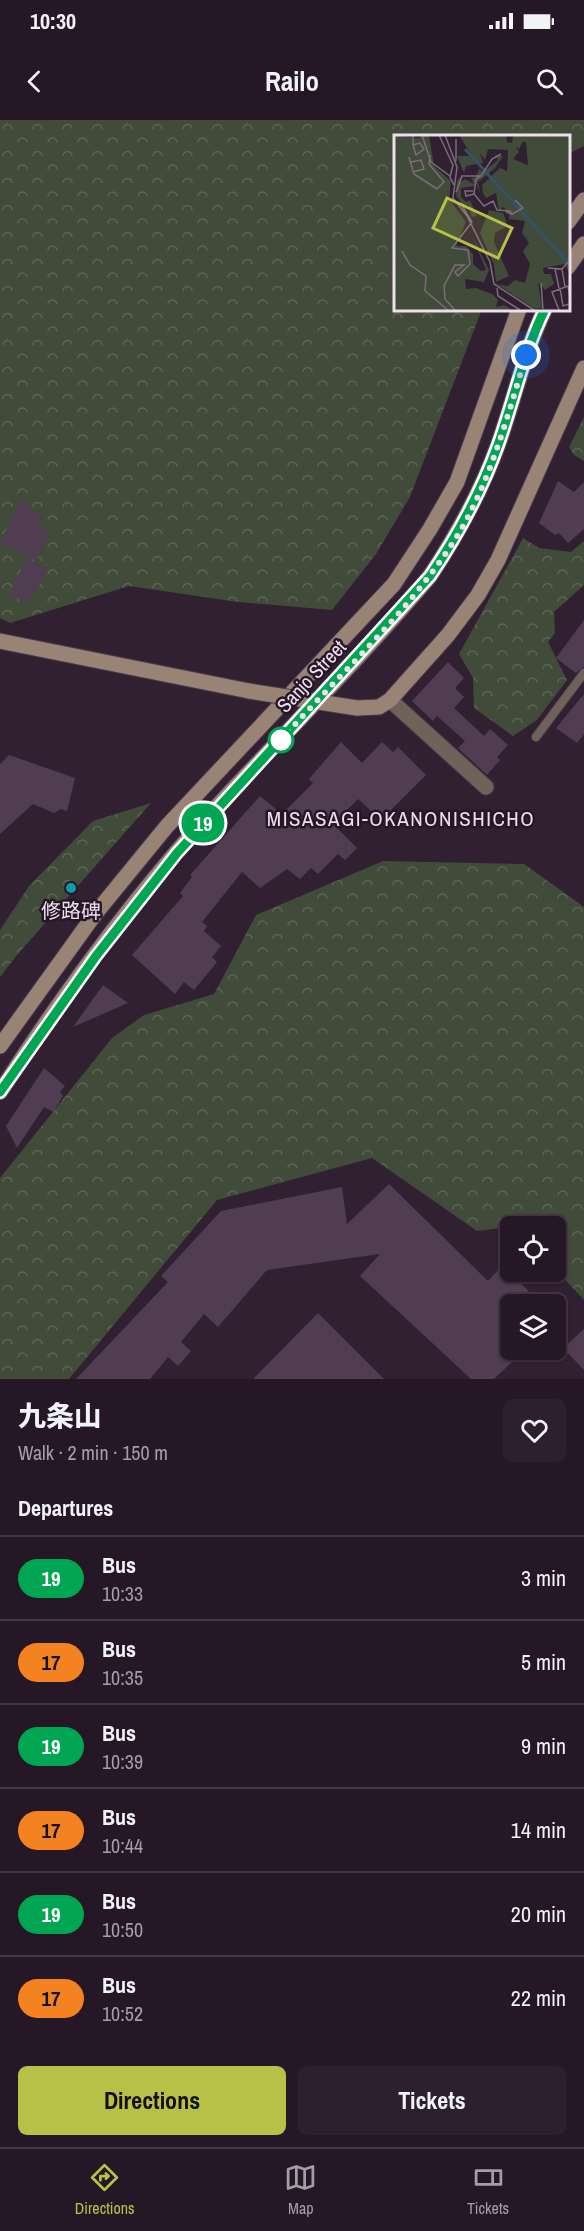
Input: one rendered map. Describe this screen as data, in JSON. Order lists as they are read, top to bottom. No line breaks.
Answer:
{"streets":{"main road":["Sanjo Street"]},"districts":["MISASAGI-OKANONISHICHO"],"places":["修路碑"],"lines":["bus line 19"],"page":{"status":"10:30","header":"Railo","on_map":"19","heading":[["九条山","Walk · 2 min · 150 m"],"Departures"],"list":[{"mark":"19","name":"Bus","note":"10:33","value":"3 min"},{"mark":"17","name":"Bus","note":"10:35","value":"5 min"},{"mark":"19","name":"Bus","note":"10:39","value":"9 min"},{"mark":"17","name":"Bus","note":"10:44","value":"14 min"},{"mark":"19","name":"Bus","note":"10:50","value":"20 min"},{"mark":"17","name":"Bus","note":"10:52","value":"22 min"}],"buttons":["Directions","Tickets"],"tabs":["Directions","Map","Tickets"]}}
